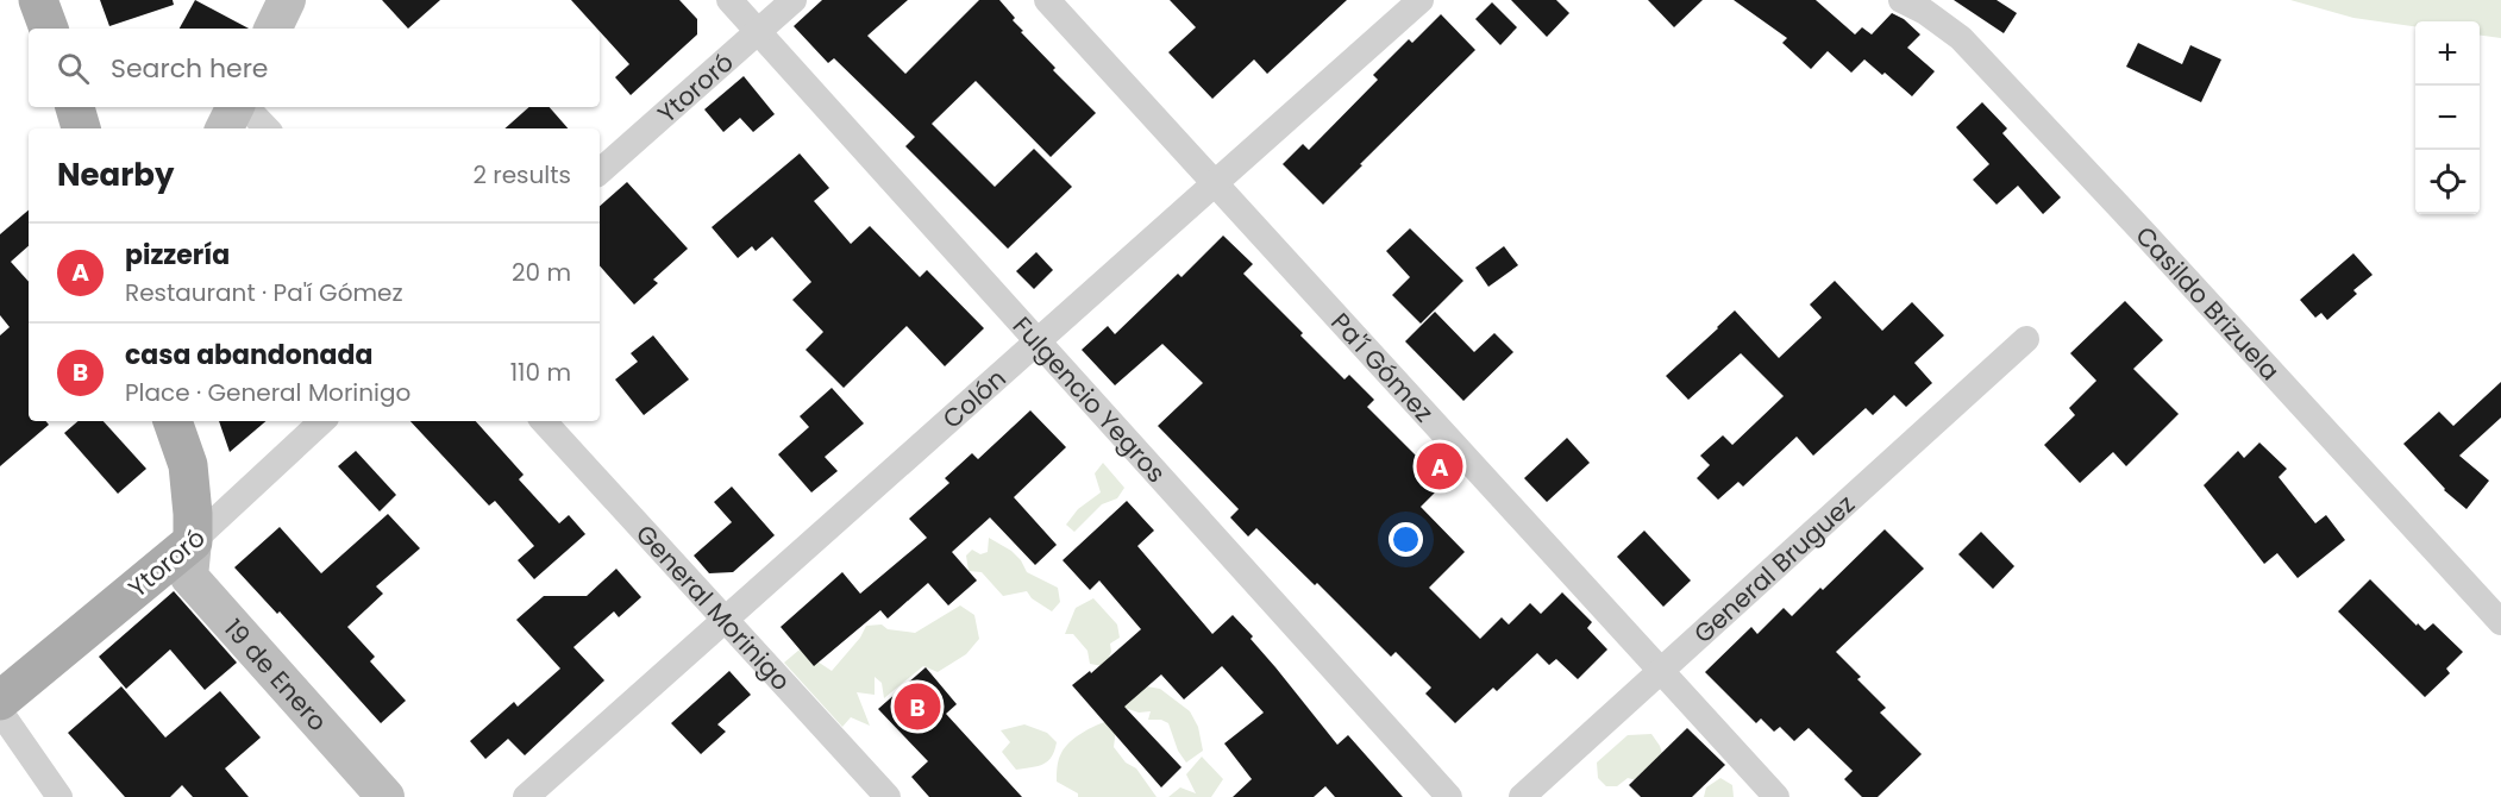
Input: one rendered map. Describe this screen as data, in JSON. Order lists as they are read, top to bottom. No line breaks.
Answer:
{"streets":{"main road":["Ytororó"],"street":["Casildo Brizuela","Pa'í Gómez","Colón","Fulgencio Yegros","General Bruguez","General Morinigo","19 de Enero"]},"crossings":[["Ytororó","Fulgencio Yegros"],["Ytororó","19 de Enero"],["Pa'í Gómez","Colón"],["Pa'í Gómez","General Bruguez"],["Colón","Fulgencio Yegros"],["Colón","General Morinigo"]],"page":{"map_buttons":["+","−"],"search":"Search here","heading":["Nearby","2 results"],"list":[{"mark":"A","name":"pizzería","note":"Restaurant · Pa'í Gómez","value":"20 m"},{"mark":"B","name":"casa abandonada","note":"Place · General Morinigo","value":"110 m"}],"pins":["A","B"]}}
